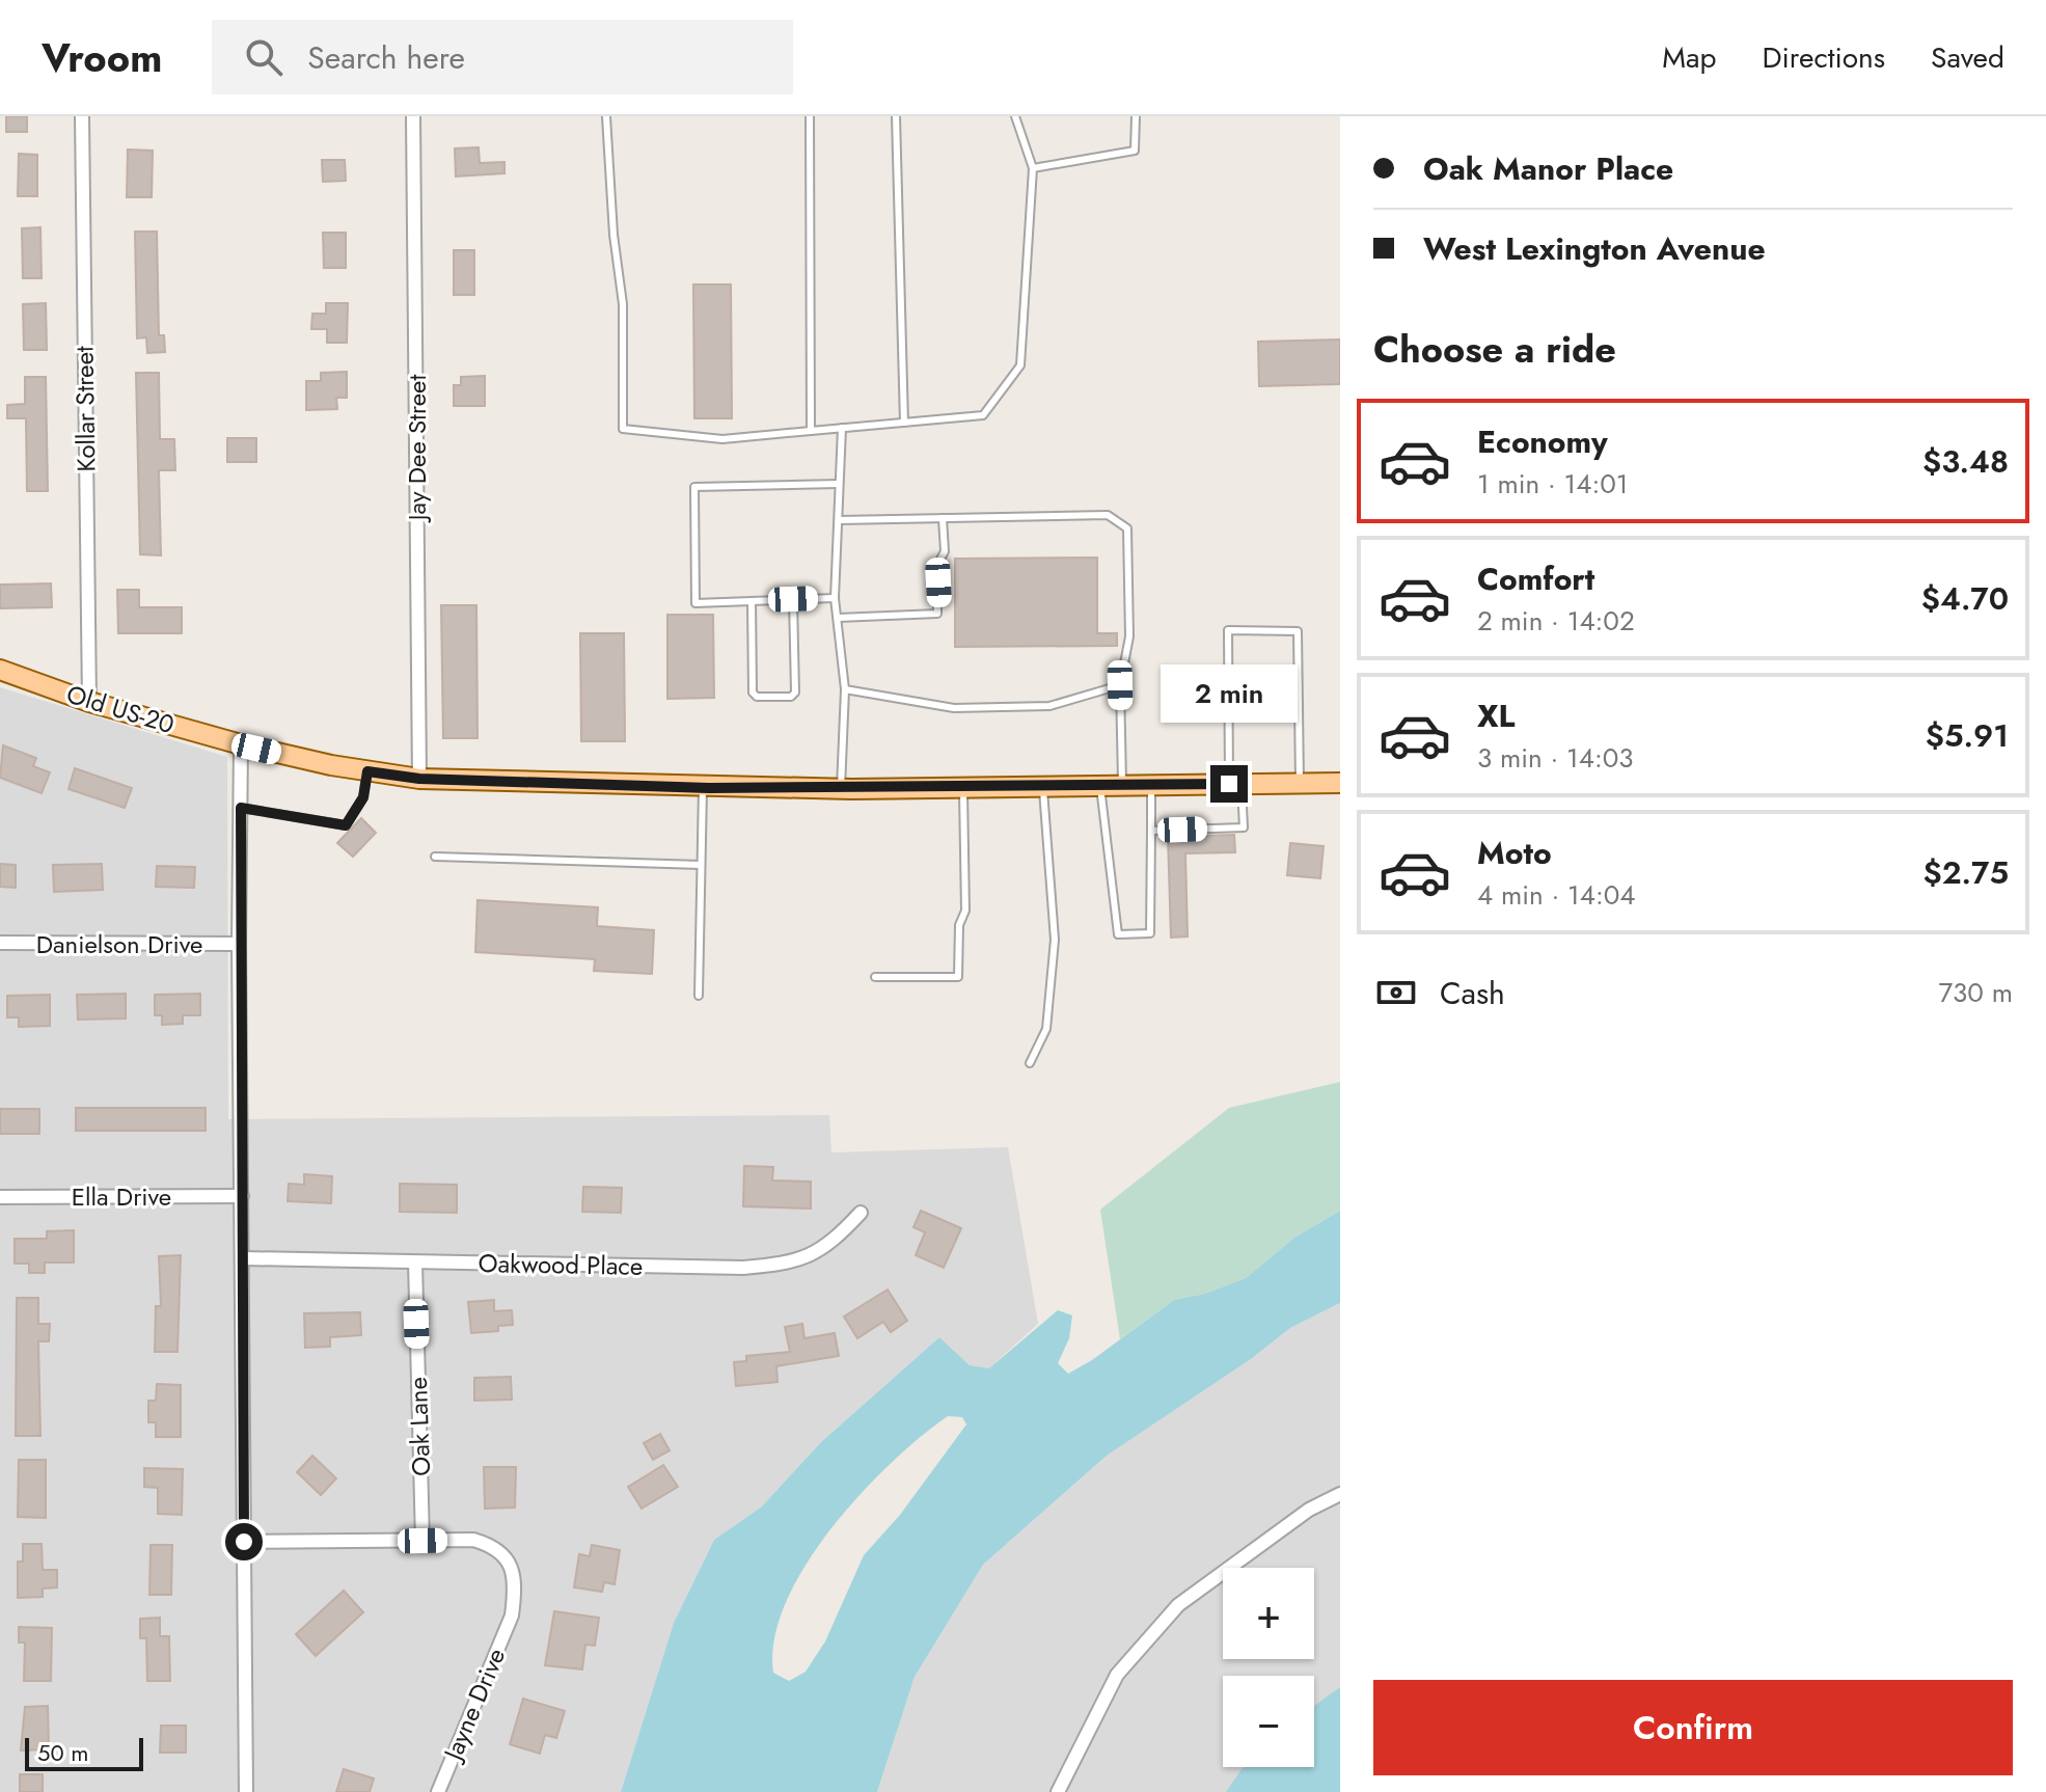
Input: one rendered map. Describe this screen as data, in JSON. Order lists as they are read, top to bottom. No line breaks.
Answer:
{"streets":{"main road":["Old US-20"],"street":["Kollar Street","Jay Dee Street","Danielson Drive","Ella Drive","Oakwood Place","Oak Lane","Jayne Drive"]},"crossings":[["Kollar Street","Old US-20"],["Jay Dee Street","Old US-20"],["Oakwood Place","Oak Lane"],["Oak Lane","Jayne Drive"]],"scale_bar":"50 m","page":{"header":"Vroom","search":"Search here","nav":["Map","Directions","Saved"],"banner":["Oak Manor Place","West Lexington Avenue"],"heading":"Choose a ride","list":[{"name":"Economy","note":"1 min · 14:01","value":"$3.48"},{"name":"Comfort","note":"2 min · 14:02","value":"$4.70"},{"name":"XL","note":"3 min · 14:03","value":"$5.91"},{"name":"Moto","note":"4 min · 14:04","value":"$2.75"}],"bubble":"2 min","pay":["Cash","730 m"],"map_buttons":["+","−"],"buttons":"Confirm","scale":"50 m"}}
